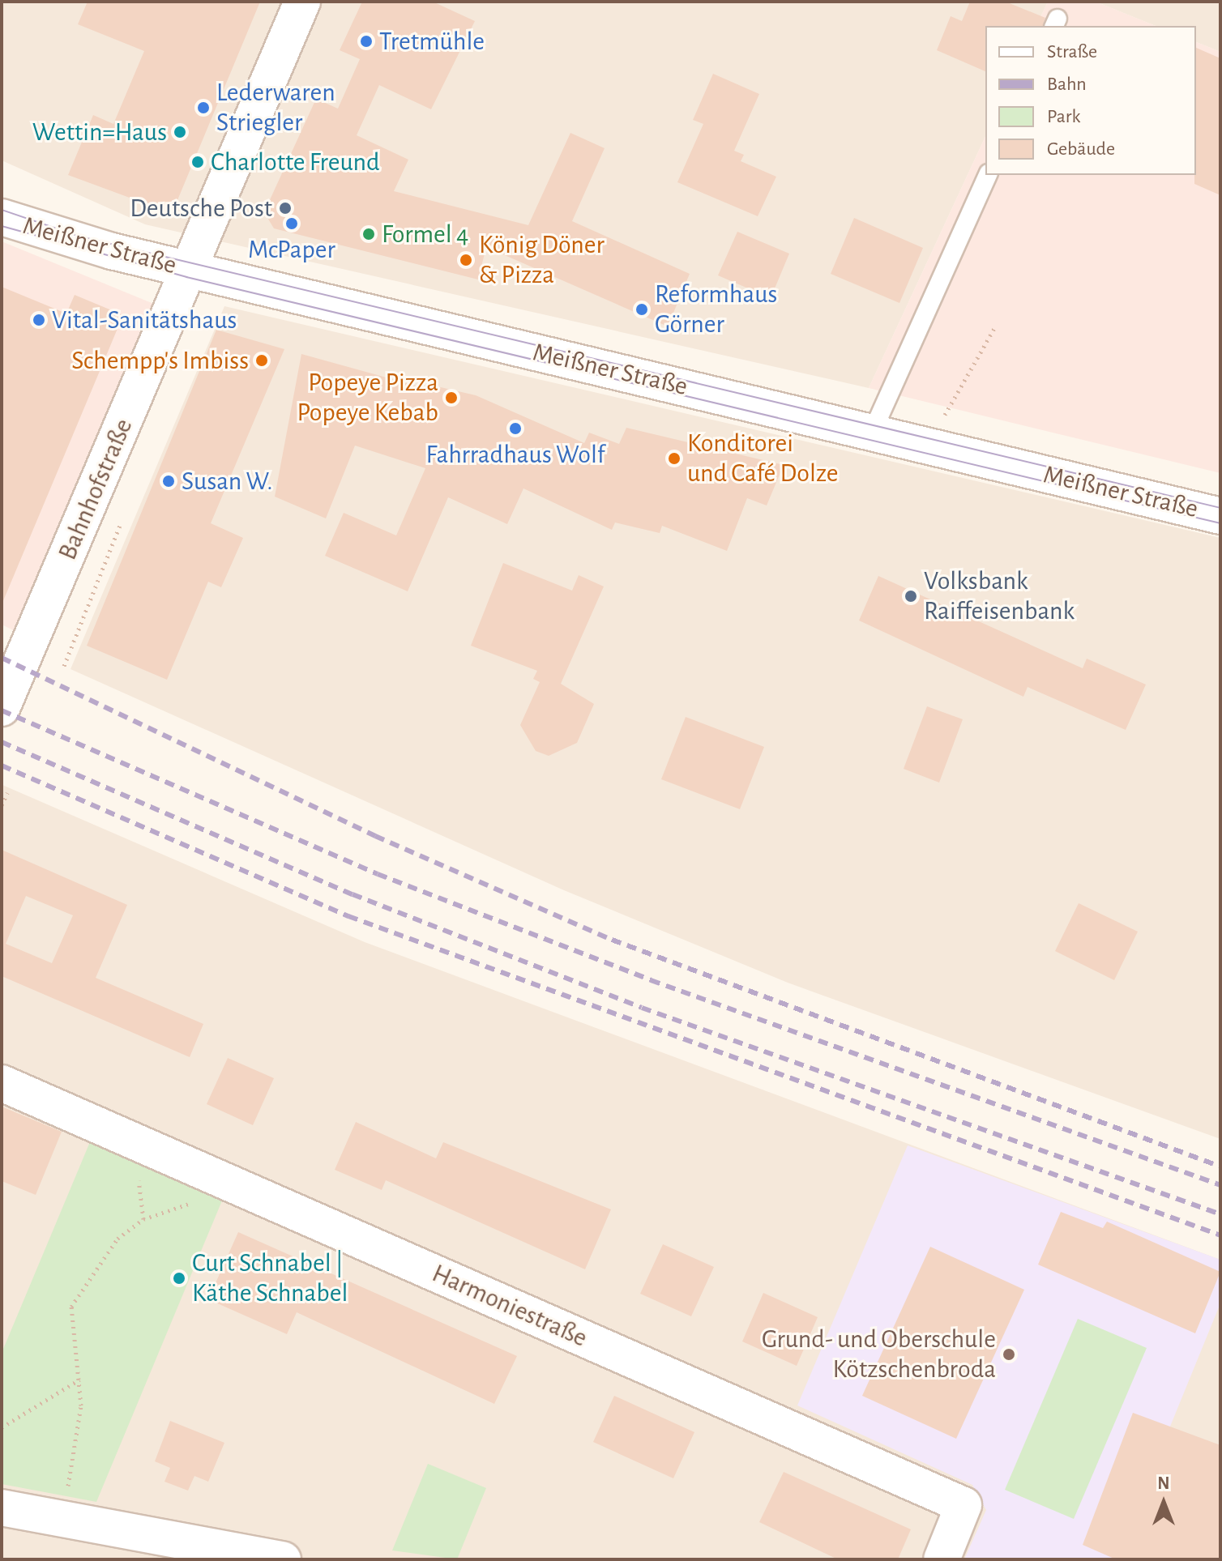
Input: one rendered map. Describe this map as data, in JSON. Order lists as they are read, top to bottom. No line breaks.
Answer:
{"streets":{"street":["Meißner Straße","Bahnhofstraße","Harmoniestraße"]},"crossings":[["Meißner Straße","Bahnhofstraße"]],"places":["Tretmühle","Lederwaren Striegler","Wettin=Haus","Charlotte Freund","Deutsche Post","McPaper","Formel 4","König Döner & Pizza","Reformhaus Görner","Vital-Sanitätshaus","Schempp's Imbiss","Popeye Pizza Popeye Kebab","Fahrradhaus Wolf","Konditorei und Café Dolze","Susan W.","Volksbank Raiffeisenbank","Curt Schnabel | Käthe Schnabel","Grund- und Oberschule Kötzschenbroda"],"legend":["Straße","Bahn","Park","Gebäude"],"north":"top"}
